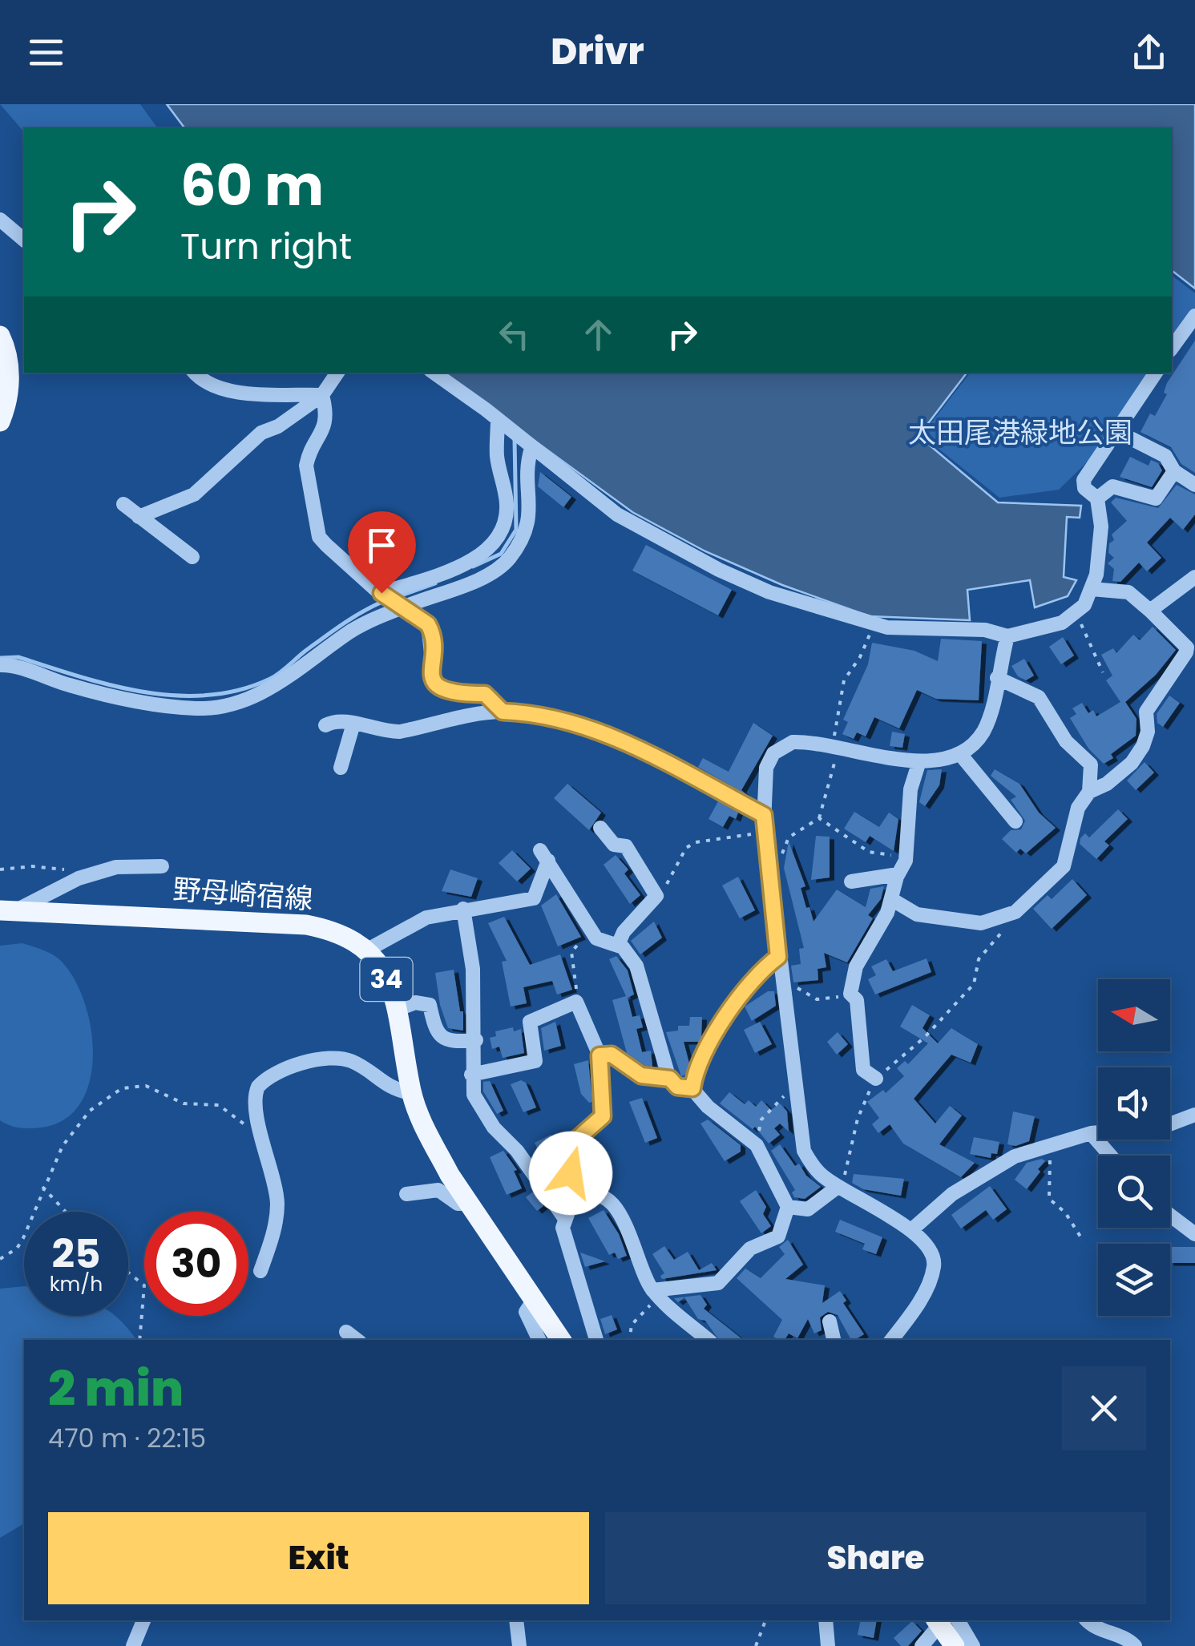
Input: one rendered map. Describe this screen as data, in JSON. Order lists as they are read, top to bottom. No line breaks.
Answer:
{"streets":{"main road":["野母崎宿線","34"]},"crossings":[["野母崎宿線","34"]],"parks":["太田尾港緑地公園"],"north":"left","page":{"header":"Drivr","turn":["60 m","Turn right"],"speed":"25 km/h","limit":"30","heading":["2 min","470 m · 22:15"],"buttons":["Exit","Share"]}}
